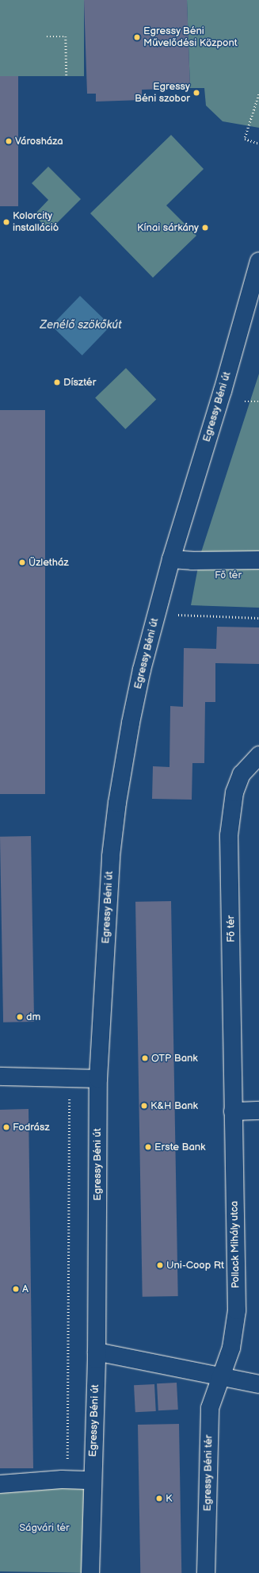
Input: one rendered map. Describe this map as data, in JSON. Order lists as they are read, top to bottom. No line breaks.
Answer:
{"streets":{"street":["Egressy Béni út","Fő tér","Pollack Mihály utca","Egressy Béni tér"]},"crossings":[["Fő tér","Pollack Mihály utca"],["Pollack Mihály utca","Egressy Béni tér"]],"water":["Zenélő szökőkút"],"parks":["Fő tér","Ságvári tér"],"places":["Egressy Béni Művelődési Központ","Egressy Béni szobor","Városháza","Kolorcity installáció","Kínai sárkány","Dísztér","Üzletház","dm","OTP Bank","K&H Bank","Fodrász","Erste Bank","Uni-Coop Rt","A","K"]}
